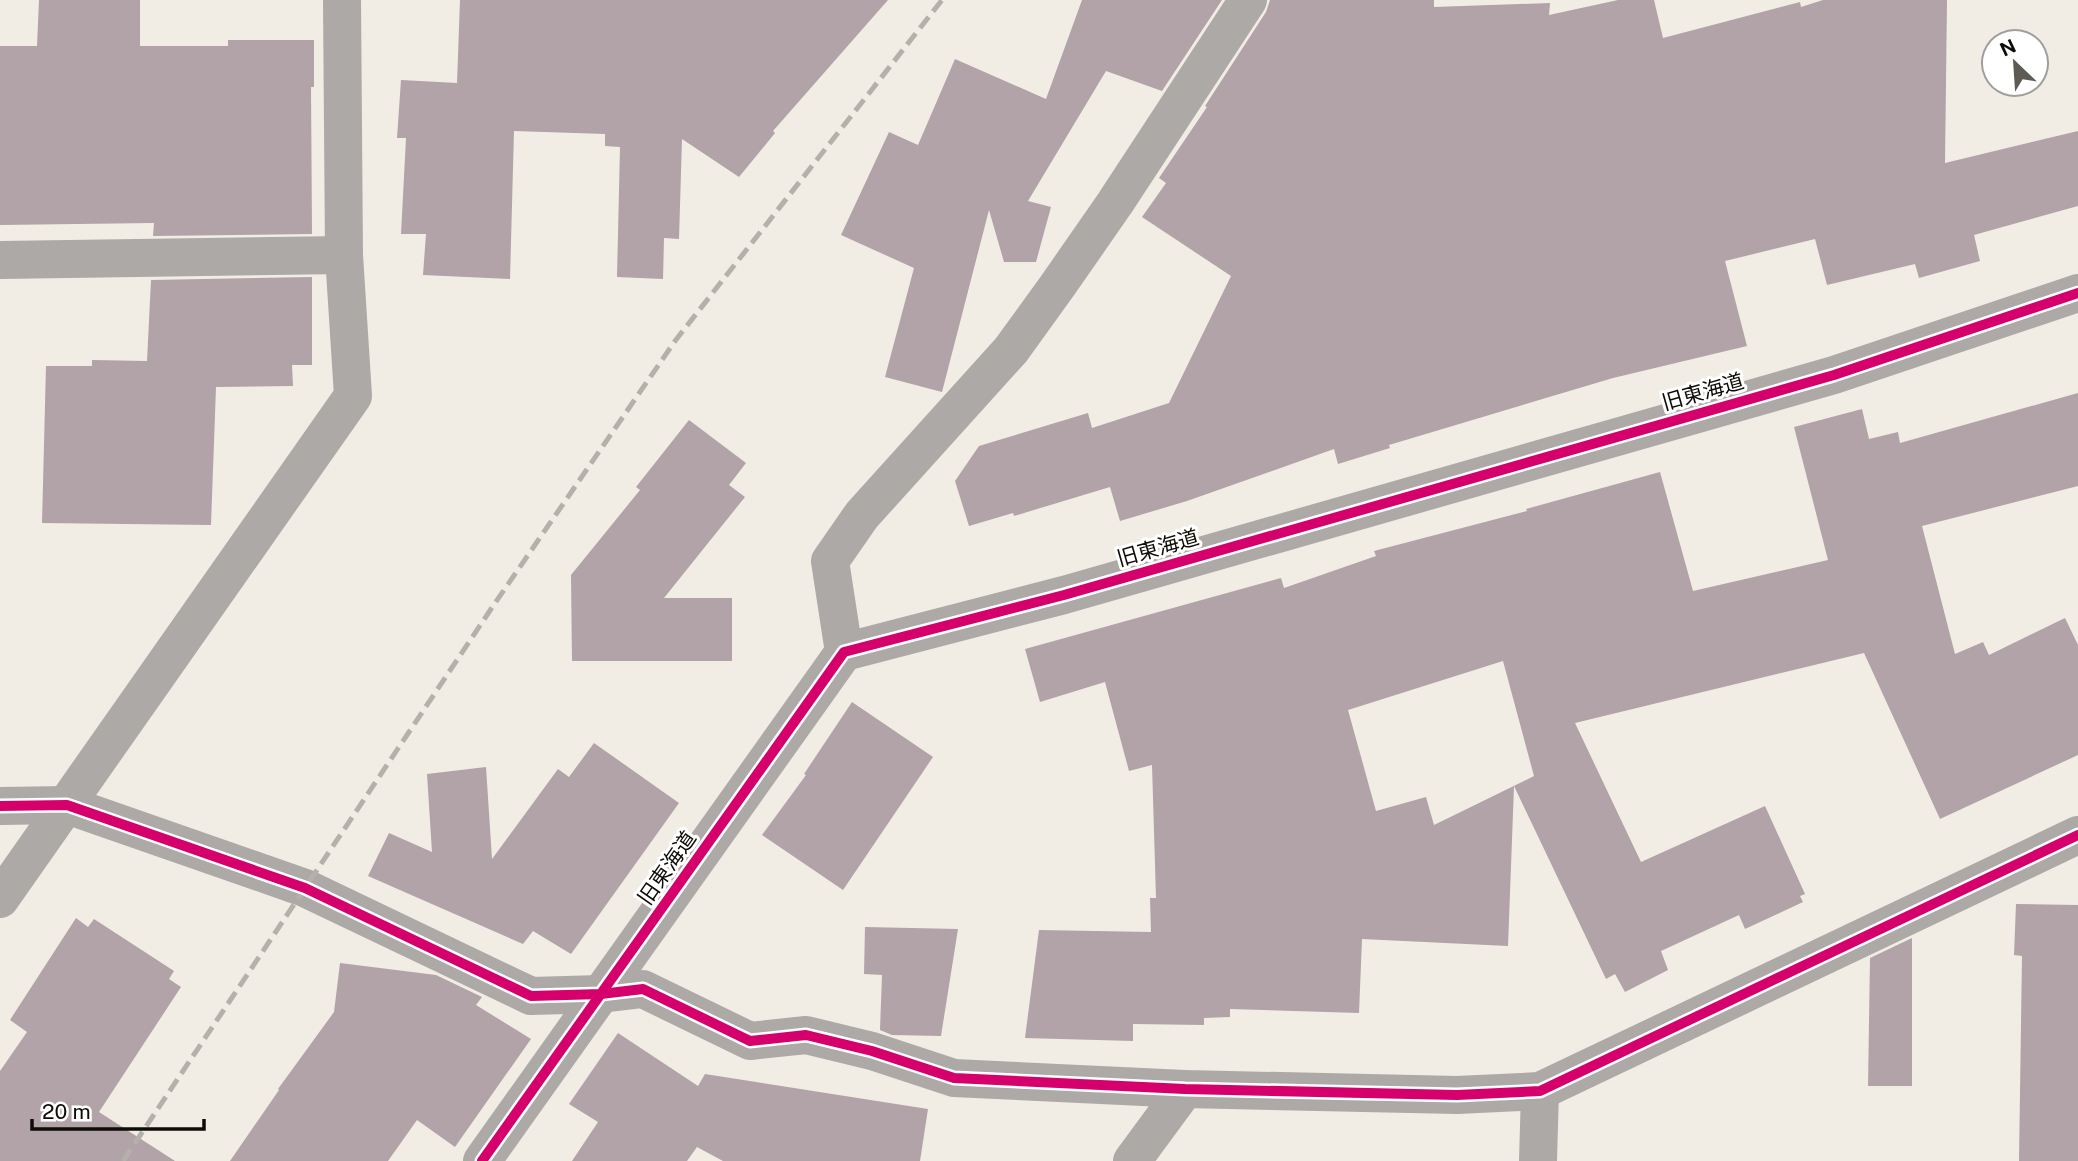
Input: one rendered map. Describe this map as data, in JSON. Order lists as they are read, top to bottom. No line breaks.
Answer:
{"streets":{"street":["旧東海道"]},"scale_bar":"20 m","north":"top left"}
